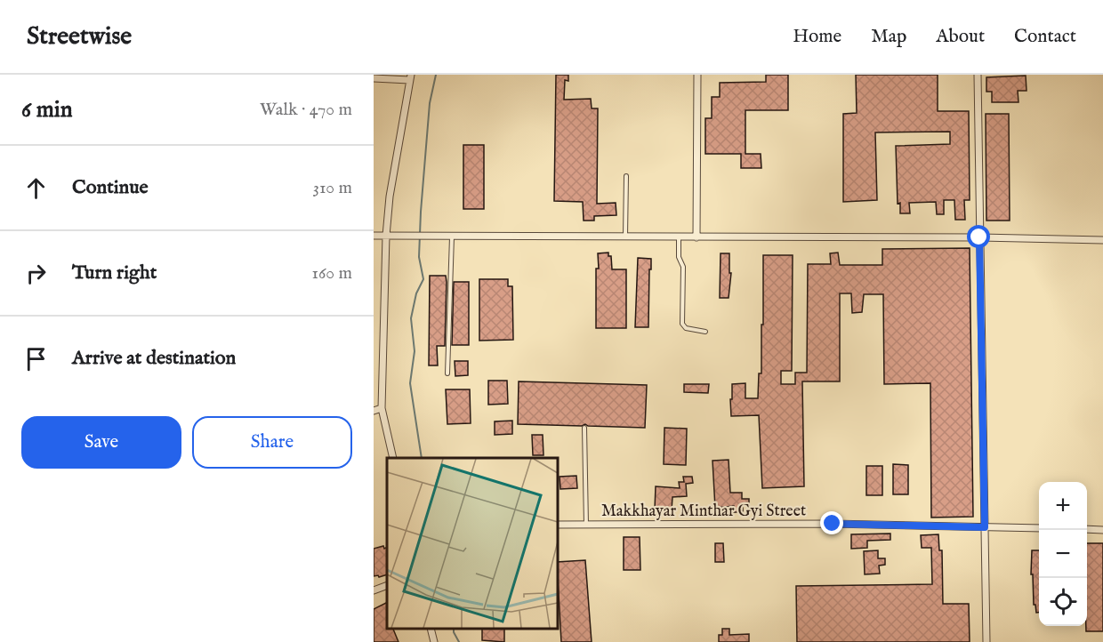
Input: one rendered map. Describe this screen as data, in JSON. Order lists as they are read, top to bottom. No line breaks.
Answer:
{"streets":{"street":["Makkhayar Minthar Gyi Street"]},"page":{"header":"Streetwise","nav":["Home","Map","About","Contact"],"heading":["6 min","Walk · 470 m"],"list":[["Continue","310 m"],["Turn right","160 m"],"Arrive at destination"],"buttons":["Save","Share"],"map_buttons":["+","−"]}}
